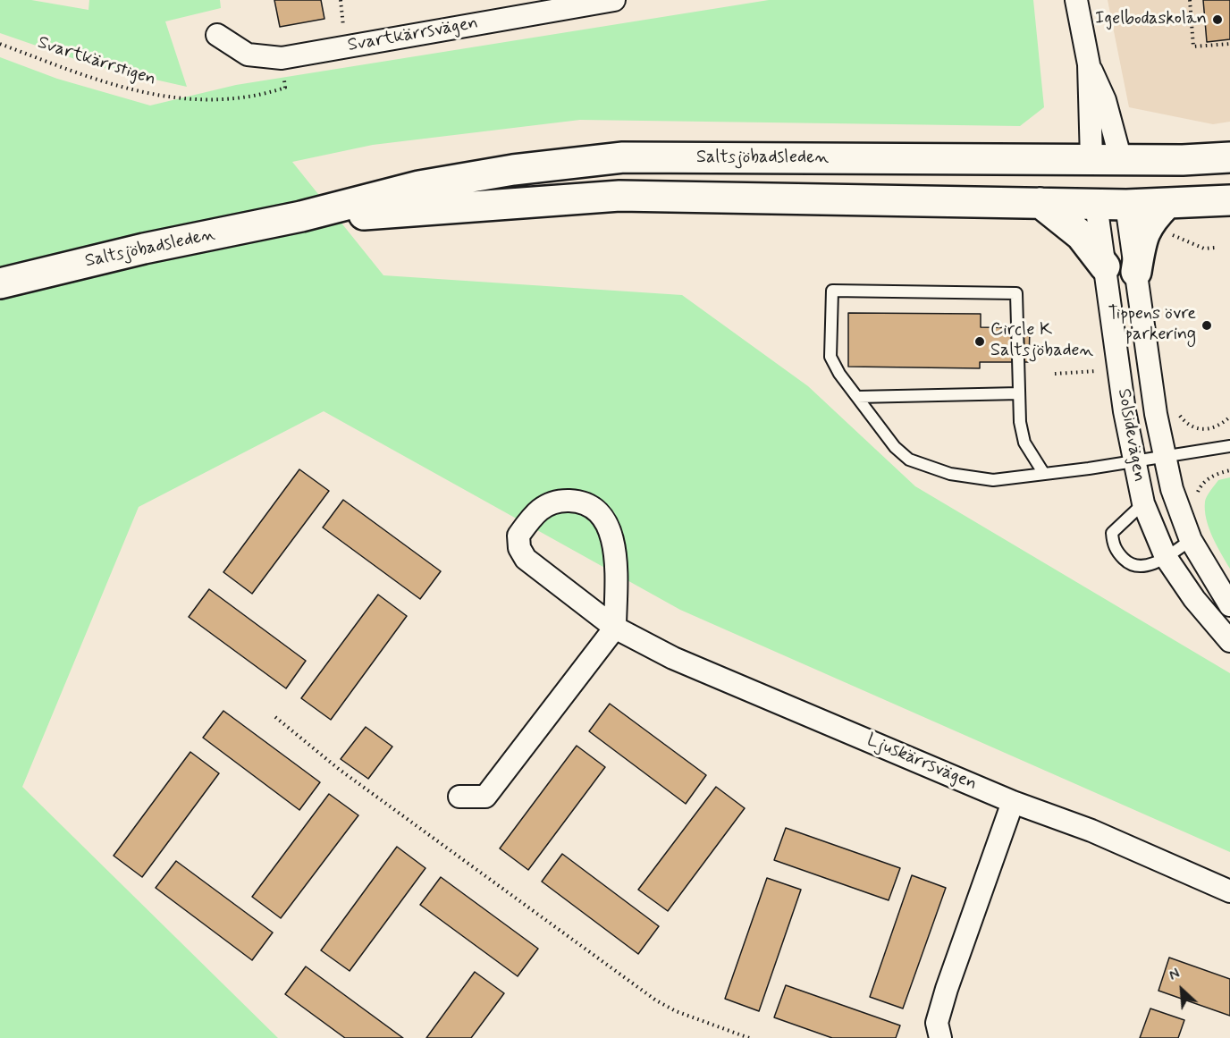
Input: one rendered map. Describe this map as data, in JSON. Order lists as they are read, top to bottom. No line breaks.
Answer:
{"streets":{"main road":["Saltsjöbadsleden"],"street":["Svartkärrsvägen","Solsidevägen","Ljuskärrsvägen"],"path":["Svartkärrstigen"]},"crossings":[["Svartkärrsvägen","Svartkärrstigen"],["Saltsjöbadsleden","Solsidevägen"]],"places":["Igelbodaskolan","Tippens övre parkering","Circle K Saltsjöbaden"],"north":"top left"}
